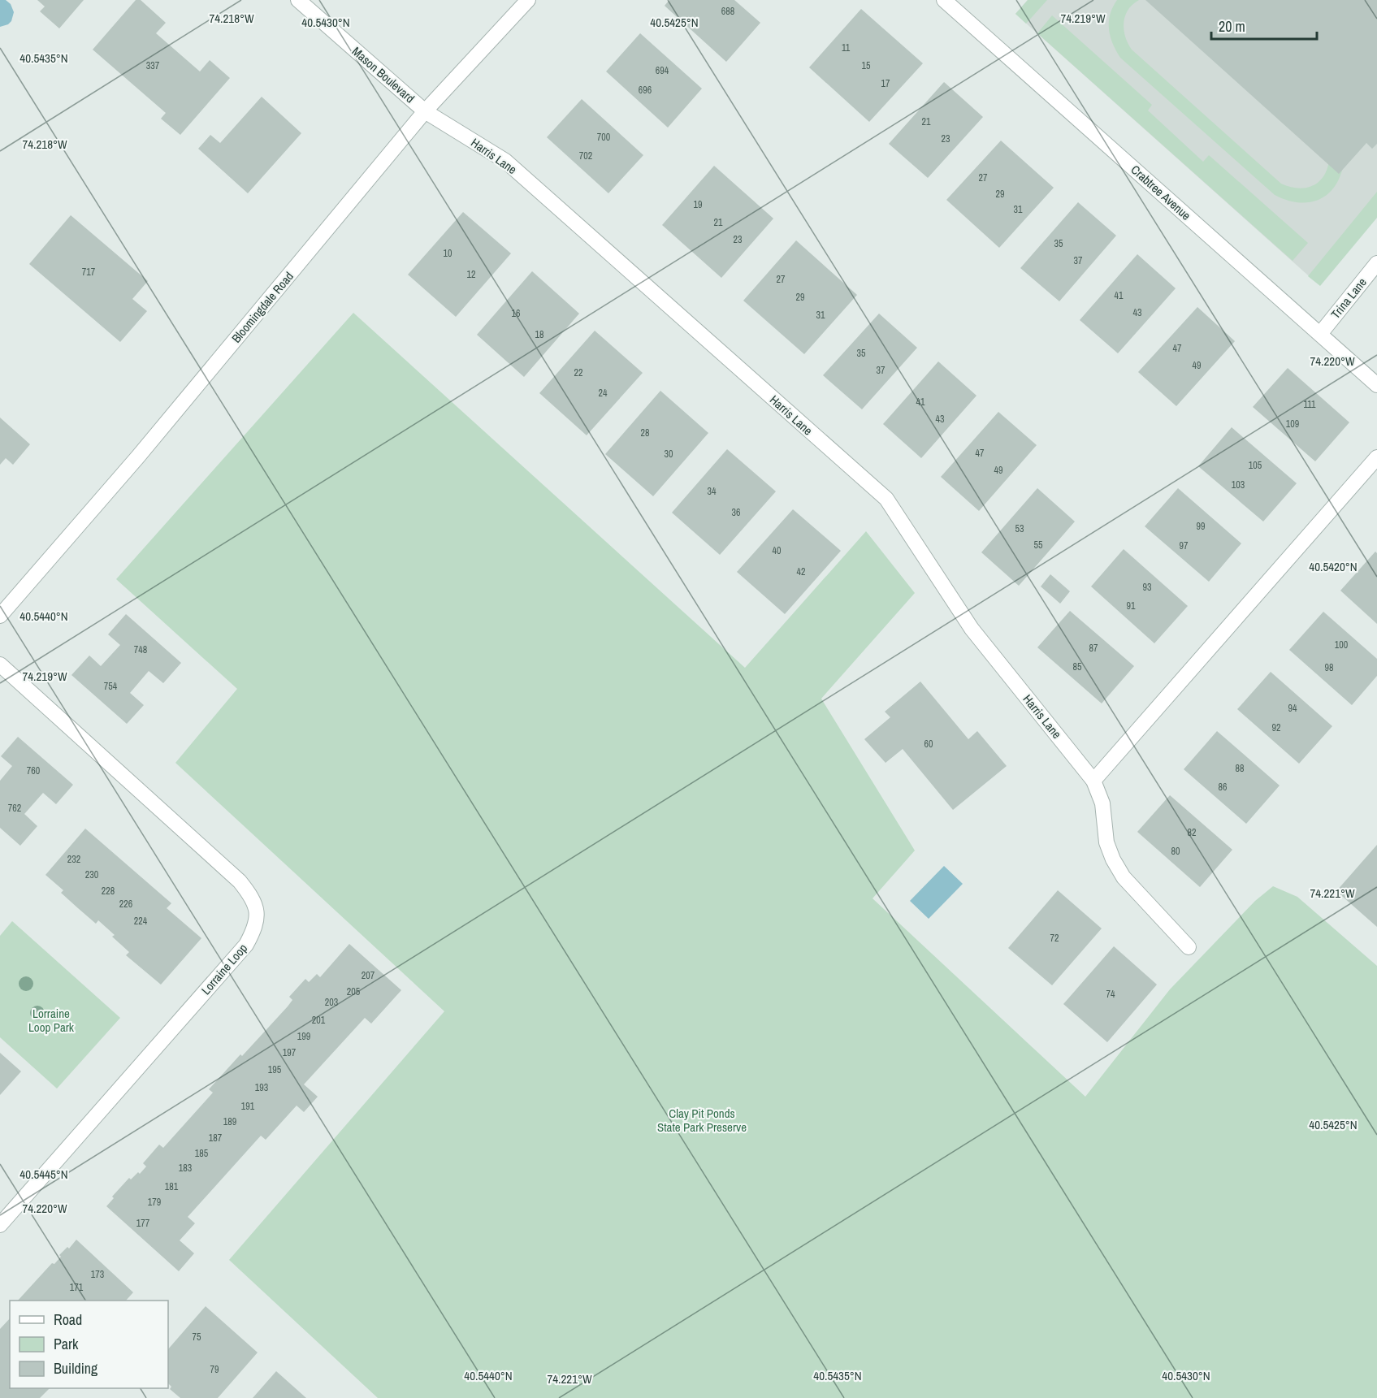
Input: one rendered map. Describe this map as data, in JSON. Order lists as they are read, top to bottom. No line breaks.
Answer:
{"streets":{"street":["Mason Boulevard","Harris Lane","Crabtree Avenue","Trina Lane","Bloomingdale Road","Lorraine Loop"]},"crossings":[["Mason Boulevard","Harris Lane"],["Mason Boulevard","Bloomingdale Road"],["Harris Lane","Bloomingdale Road"],["Crabtree Avenue","Trina Lane"]],"parks":["Lorraine Loop Park","Clay Pit Ponds State Park Preserve"],"house_numbers":["688","11","337","15","694","17","696","21","700","23","702","27","29","19","31","21","23","35","10","37","717","12","27","41","29","43","16","31","18","47","35","49","37","22","24","41","111","43","109","28","47","30","105","49","103","34","36","99","53","55","97","40","42","93","91","100","87","748","85","98","754","94","92","60","88","760","86","762","82","80","232","230","228","226","224","72","207","205","74","203","201","199","197","195","193","191","189","187","185","183","181","179","177","173","171","75","79"],"legend":["Road","Park","Building"],"scale_bar":"20 m","coordinates":["74.218°W","74.219°W","40.5430°N","40.5425°N","40.5435°N","74.220°W","40.5420°N","40.5440°N","74.221°W","40.5445°N"]}
